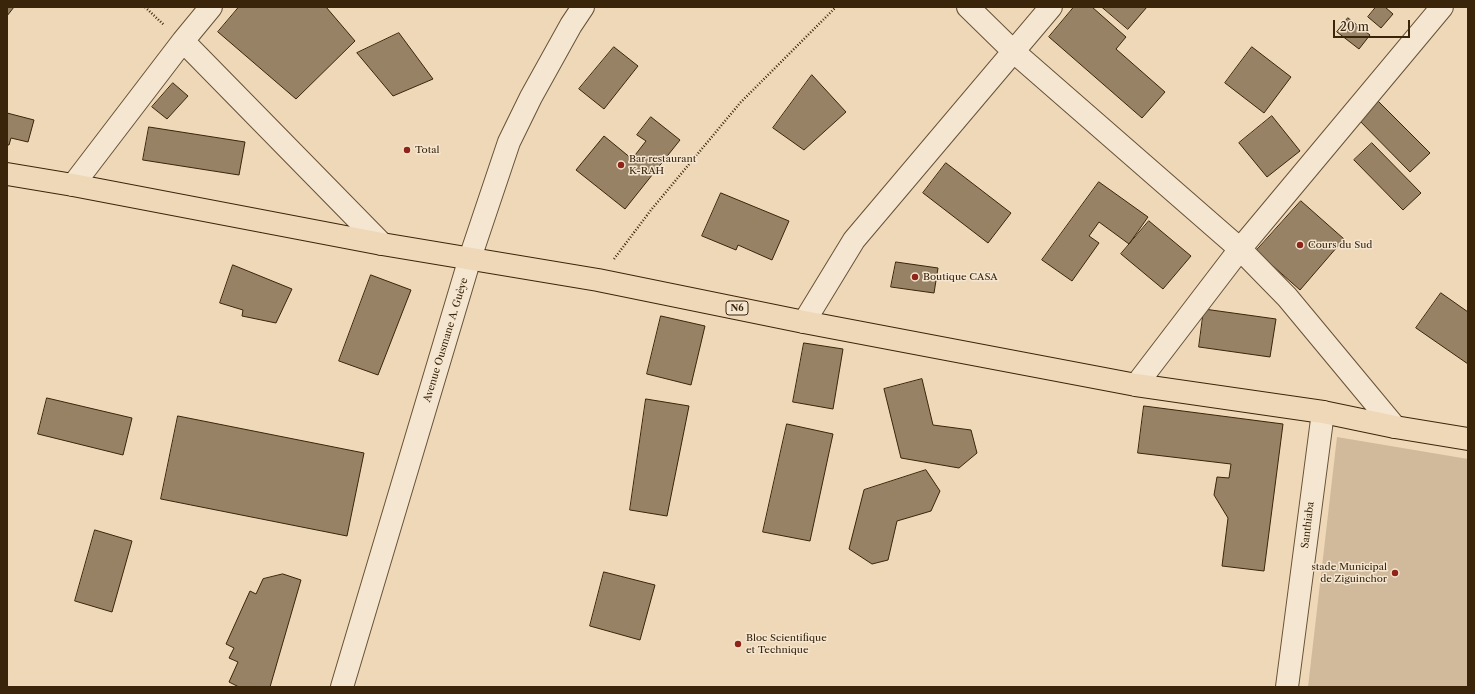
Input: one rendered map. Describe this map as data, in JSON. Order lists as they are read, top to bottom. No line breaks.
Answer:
{"streets":{"main road":["N6"],"street":["Avenue Ousmane A. Guèye","Santhiaba"]},"crossings":[["N6","Avenue Ousmane A. Guèye"],["N6","Santhiaba"]],"places":["Total","Bar restaurant K-RAH","Cours du Sud","Boutique CASA","stade Municipal de Ziguinchor","Bloc Scientifique et Technique"],"scale_bar":"20 m"}
